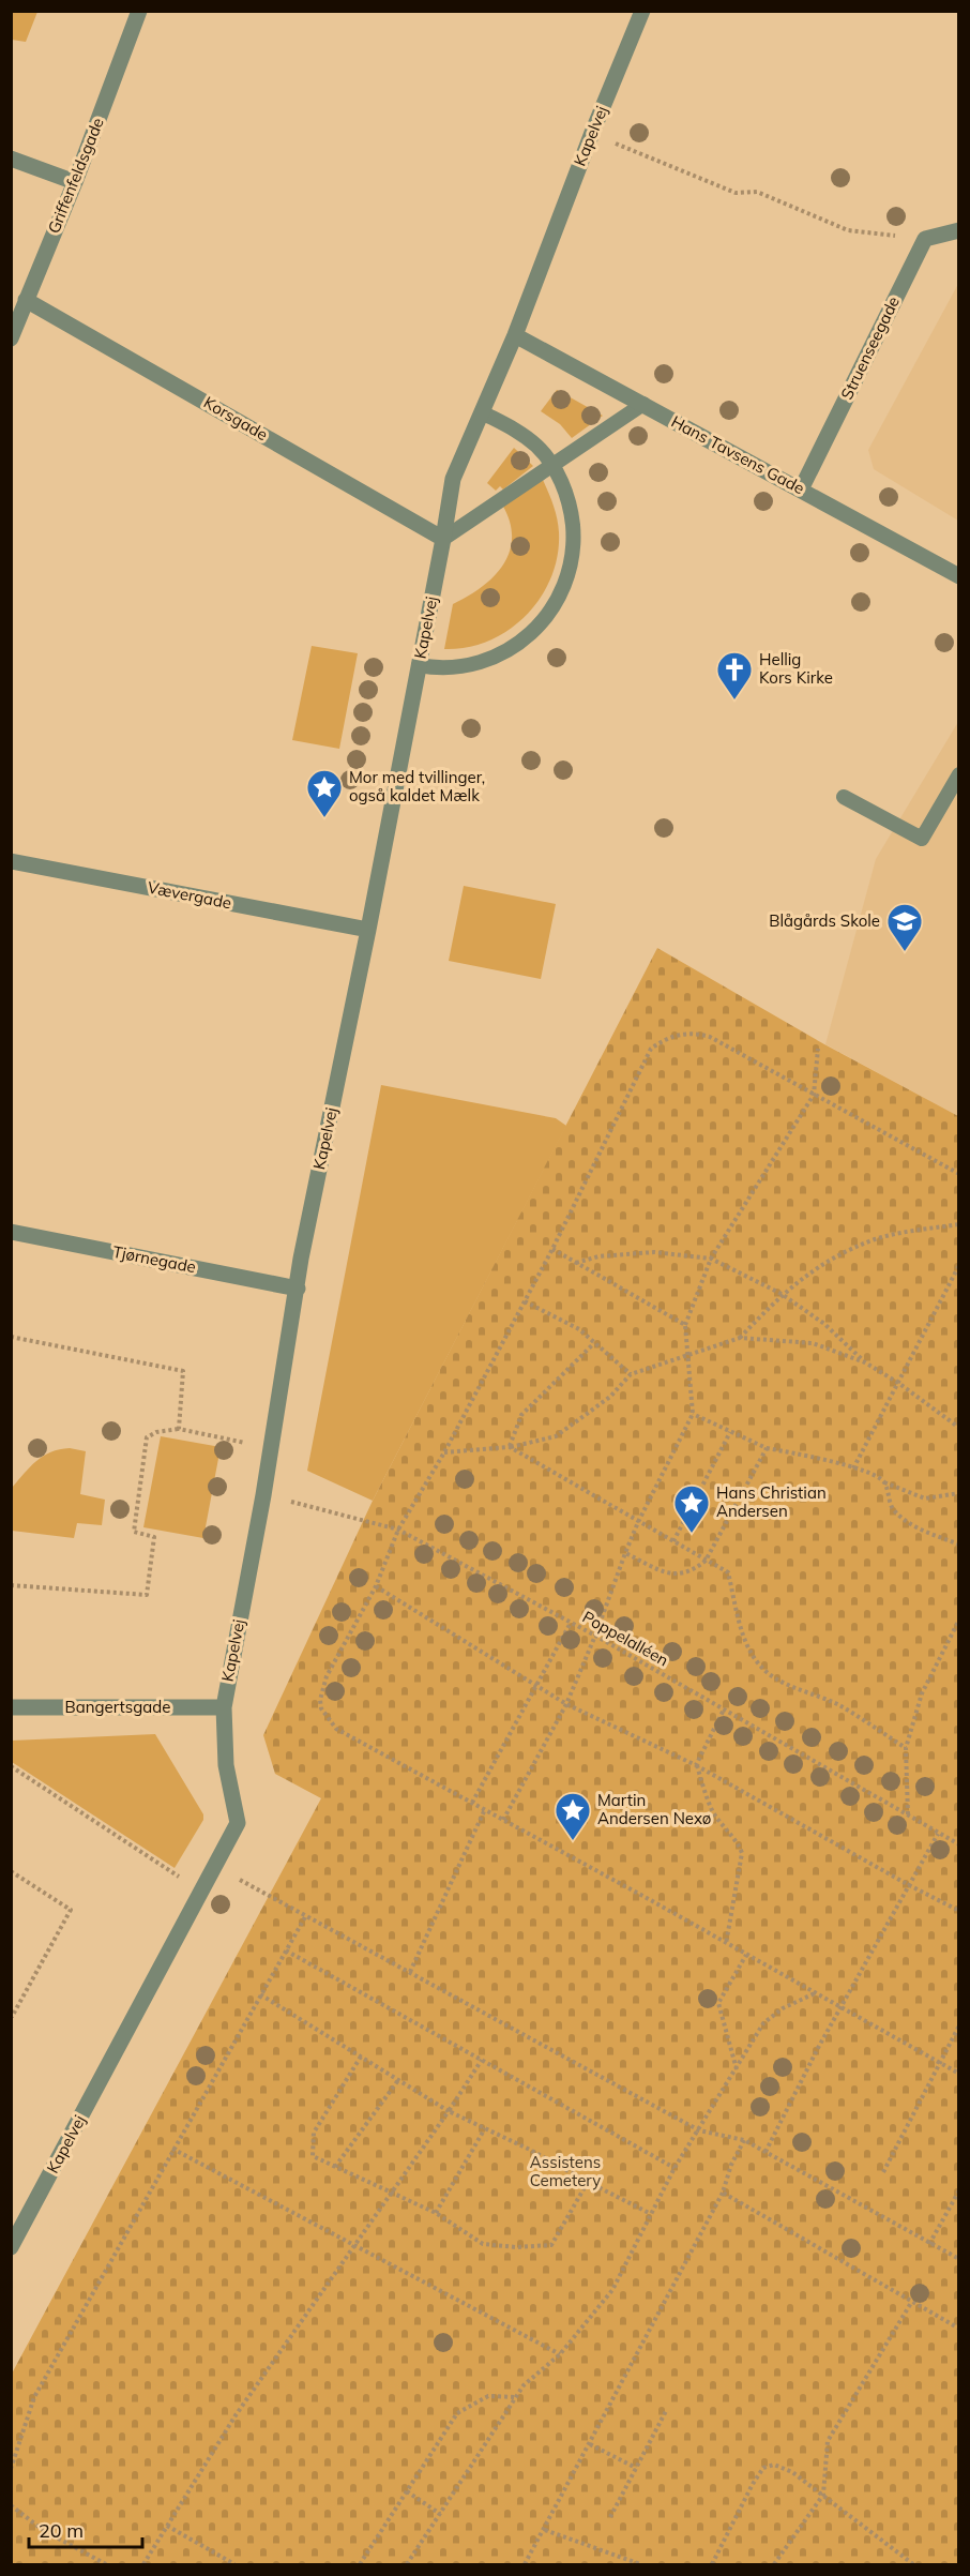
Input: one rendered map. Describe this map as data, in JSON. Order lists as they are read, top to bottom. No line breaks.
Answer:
{"streets":{"street":["Kapelvej","Griffenfeldsgade","Struenseegade","Korsgade","Hans Tavsens Gade","Vævergade","Tjørnegade","Bangertsgade"],"path":["Poppelalléen"]},"crossings":[["Kapelvej","Korsgade"],["Kapelvej","Hans Tavsens Gade"],["Kapelvej","Vævergade"],["Kapelvej","Tjørnegade"],["Kapelvej","Poppelalléen"],["Kapelvej","Bangertsgade"],["Griffenfeldsgade","Korsgade"],["Struenseegade","Hans Tavsens Gade"]],"parks":["Assistens Cemetery"],"places":{"church":["Hellig Kors Kirke"],"place":["Mor med tvillinger, også kaldet Mælk","Hans Christian Andersen","Martin Andersen Nexø"],"school or university":["Blågårds Skole"]},"scale_bar":"20 m"}
